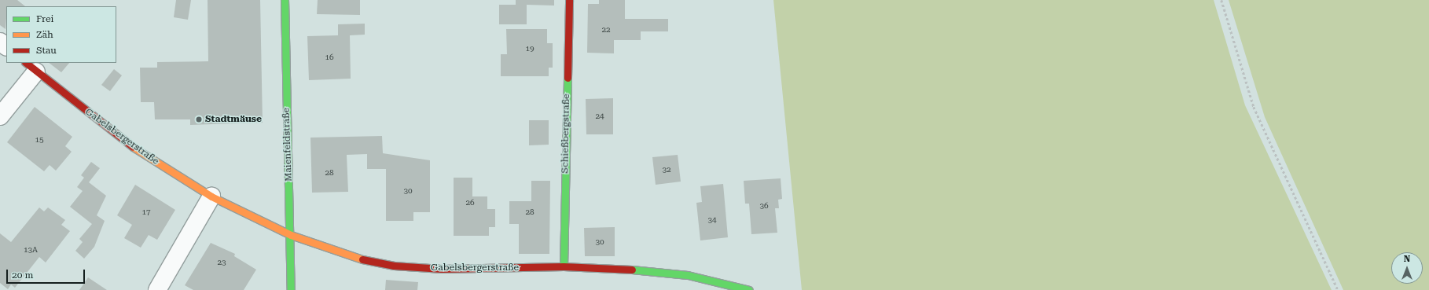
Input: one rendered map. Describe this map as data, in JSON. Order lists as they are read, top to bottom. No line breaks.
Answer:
{"streets":{"street":["Schießbergstraße","Gabelsbergerstraße","Maienfeldstraße"]},"crossings":[["Schießbergstraße","Gabelsbergerstraße"],["Gabelsbergerstraße","Maienfeldstraße"]],"places":["Stadtmäuse"],"house_numbers":["22","19","16","24","15","32","28","30","26","36","17","28","34","30","13A","23"],"legend":["Frei","Zäh","Stau"],"scale_bar":"20 m","north":"top"}
